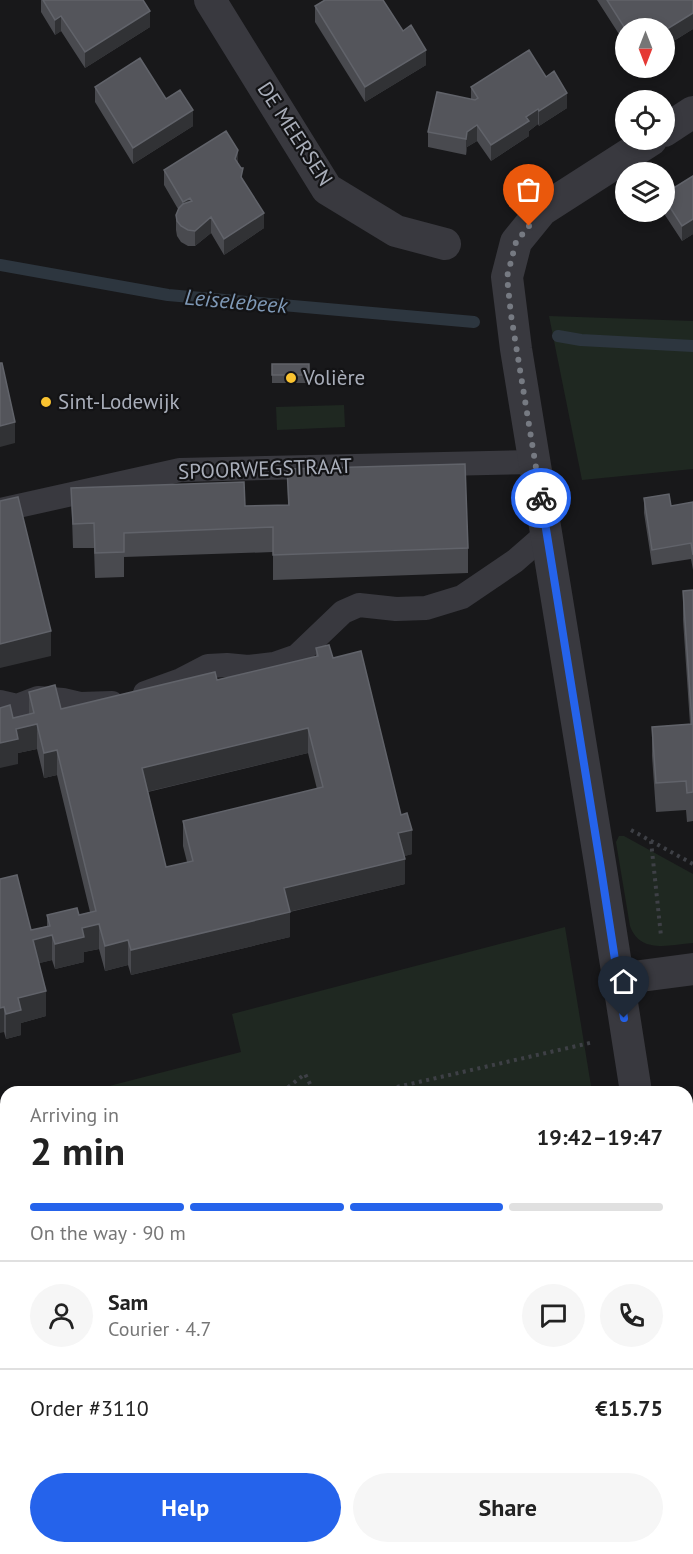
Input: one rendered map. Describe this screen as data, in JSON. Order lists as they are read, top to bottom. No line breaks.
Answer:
{"streets":{"street":["DE MEERSEN","SPOORWEGSTRAAT"]},"water":["Leiselebeek"],"places":["Volière","Sint-Lodewijk"],"north":"bottom","page":{"heading":["2 min","Arriving in","19:42–19:47"],"panel":["Sam","Courier · 4.7","Order #3110","€15.75"],"bar":"On the way · 90 m","buttons":["Help","Share"]}}
